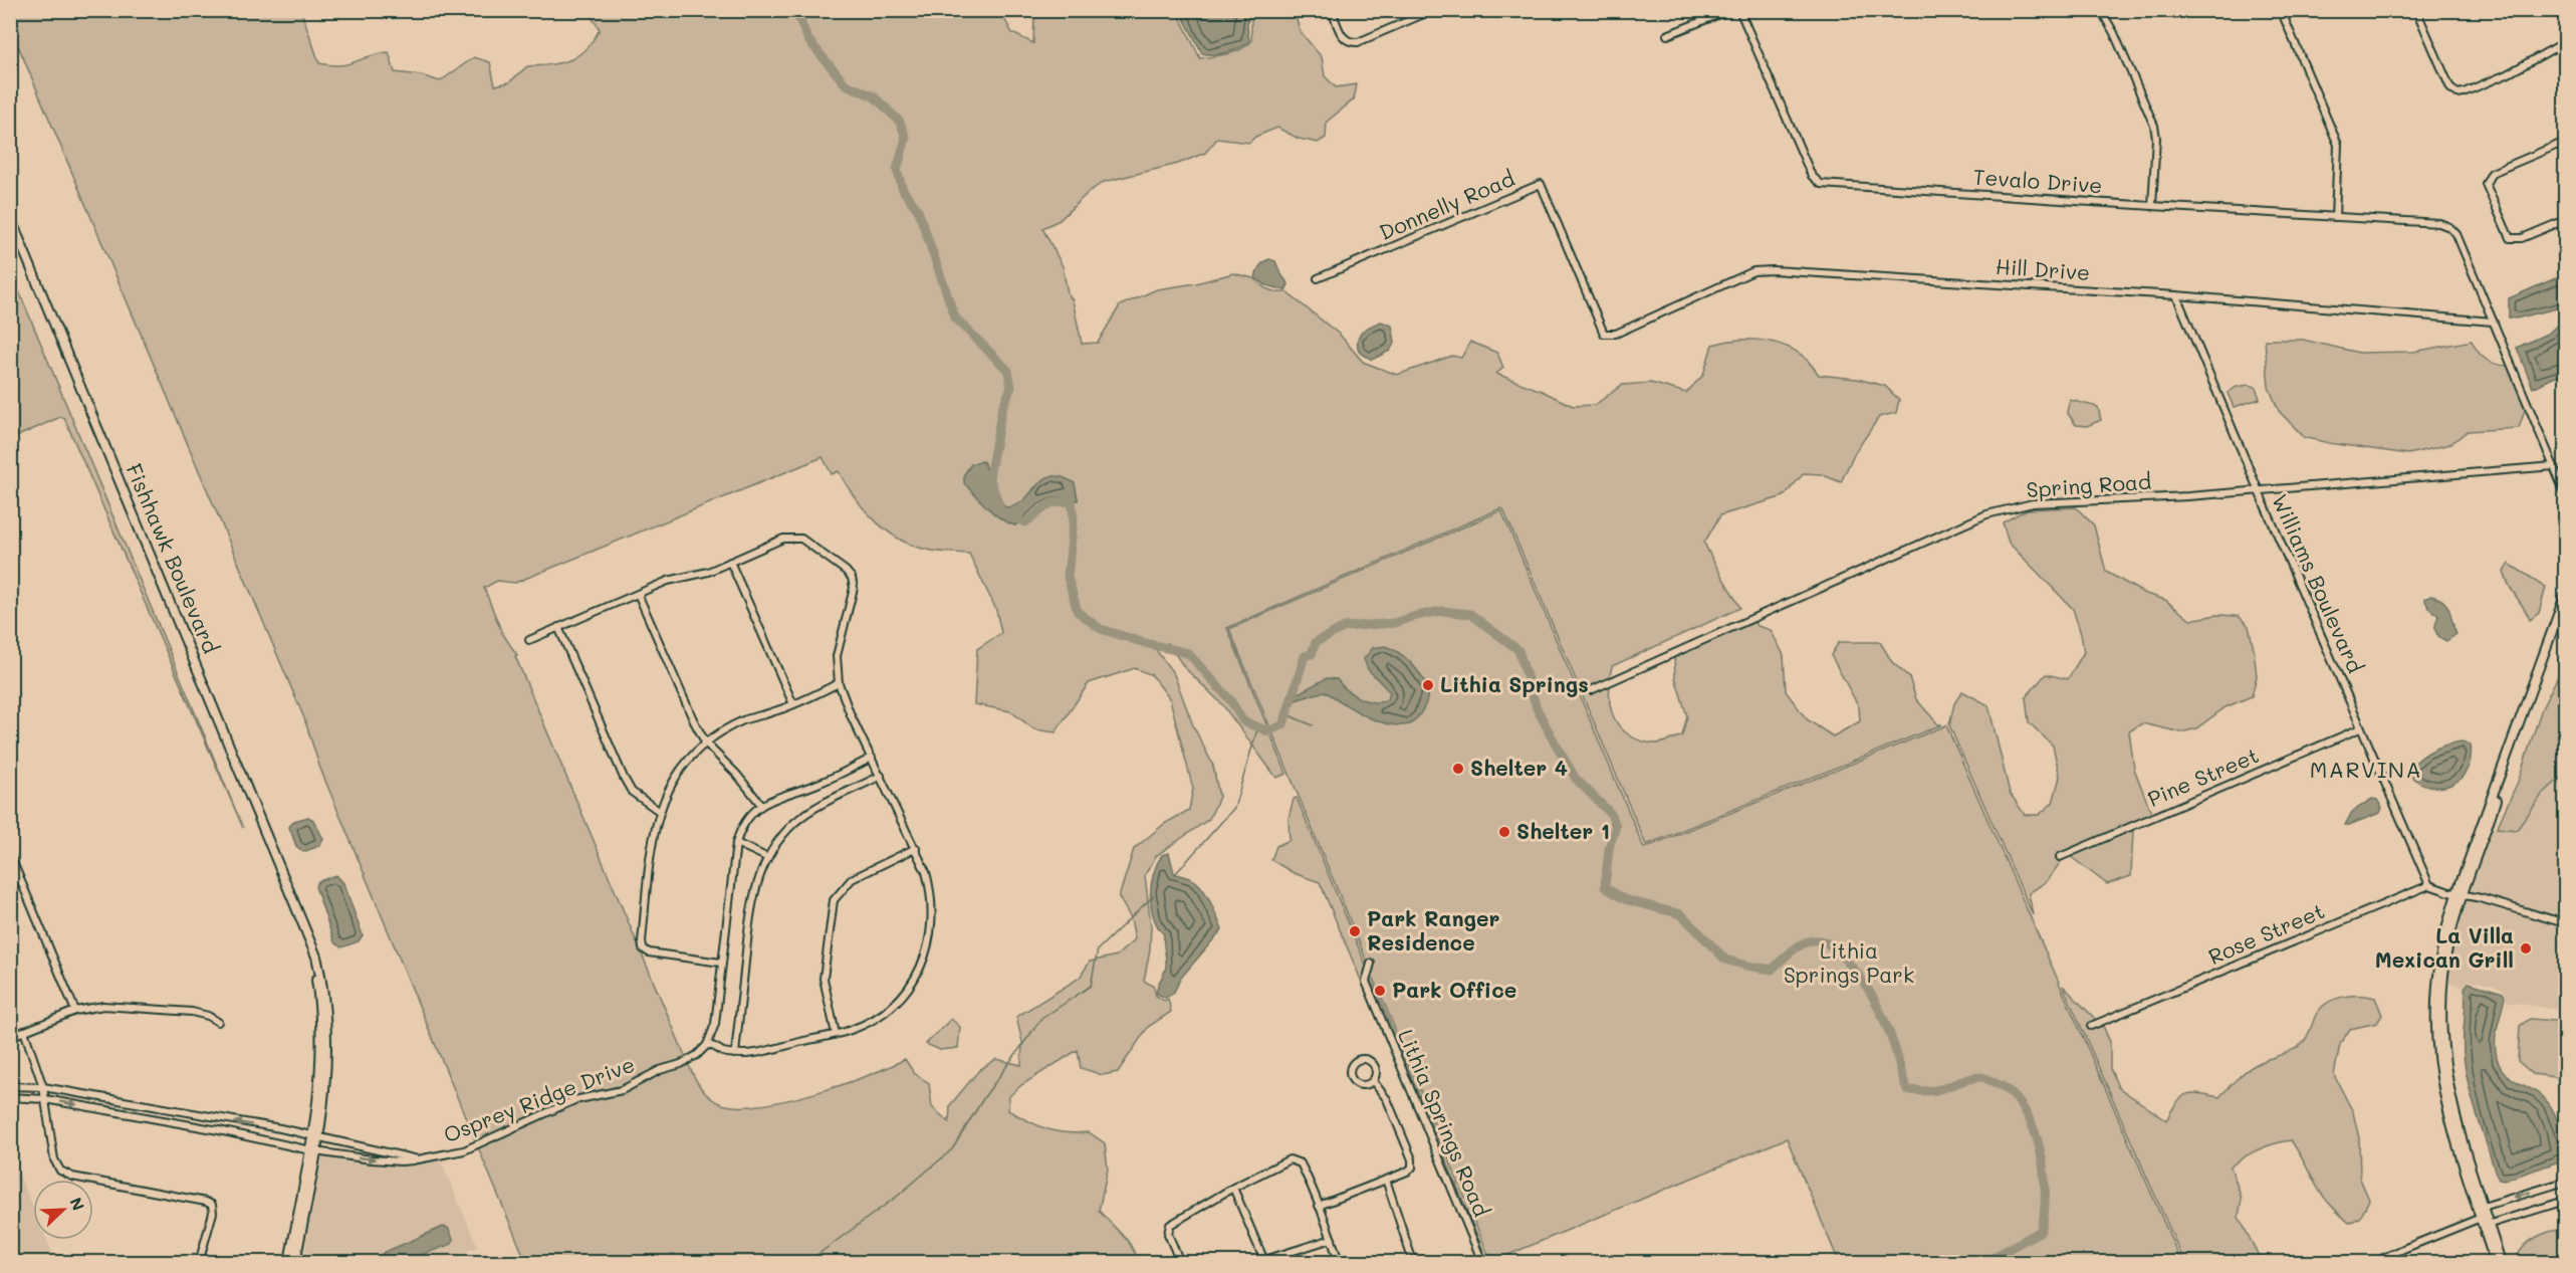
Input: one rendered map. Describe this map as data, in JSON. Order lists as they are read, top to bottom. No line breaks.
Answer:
{"streets":{"main road":["Fishhawk Boulevard"],"street":["Tevalo Drive","Donnelly Road","Hill Drive","Spring Road","Williams Boulevard","Pine Street","Rose Street","Osprey Ridge Drive","Lithia Springs Road"]},"crossings":[["Tevalo Drive","Hill Drive"],["Donnelly Road","Hill Drive"],["Hill Drive","Williams Boulevard"],["Spring Road","Williams Boulevard"],["Fishhawk Boulevard","Osprey Ridge Drive"],["Williams Boulevard","Pine Street"],["Williams Boulevard","Rose Street"]],"districts":["MARVINA"],"parks":["Lithia Springs Park"],"places":["Lithia Springs","Shelter 4","Shelter 1","Park Ranger Residence","La Villa Mexican Grill","Park Office"],"north":"top right"}
